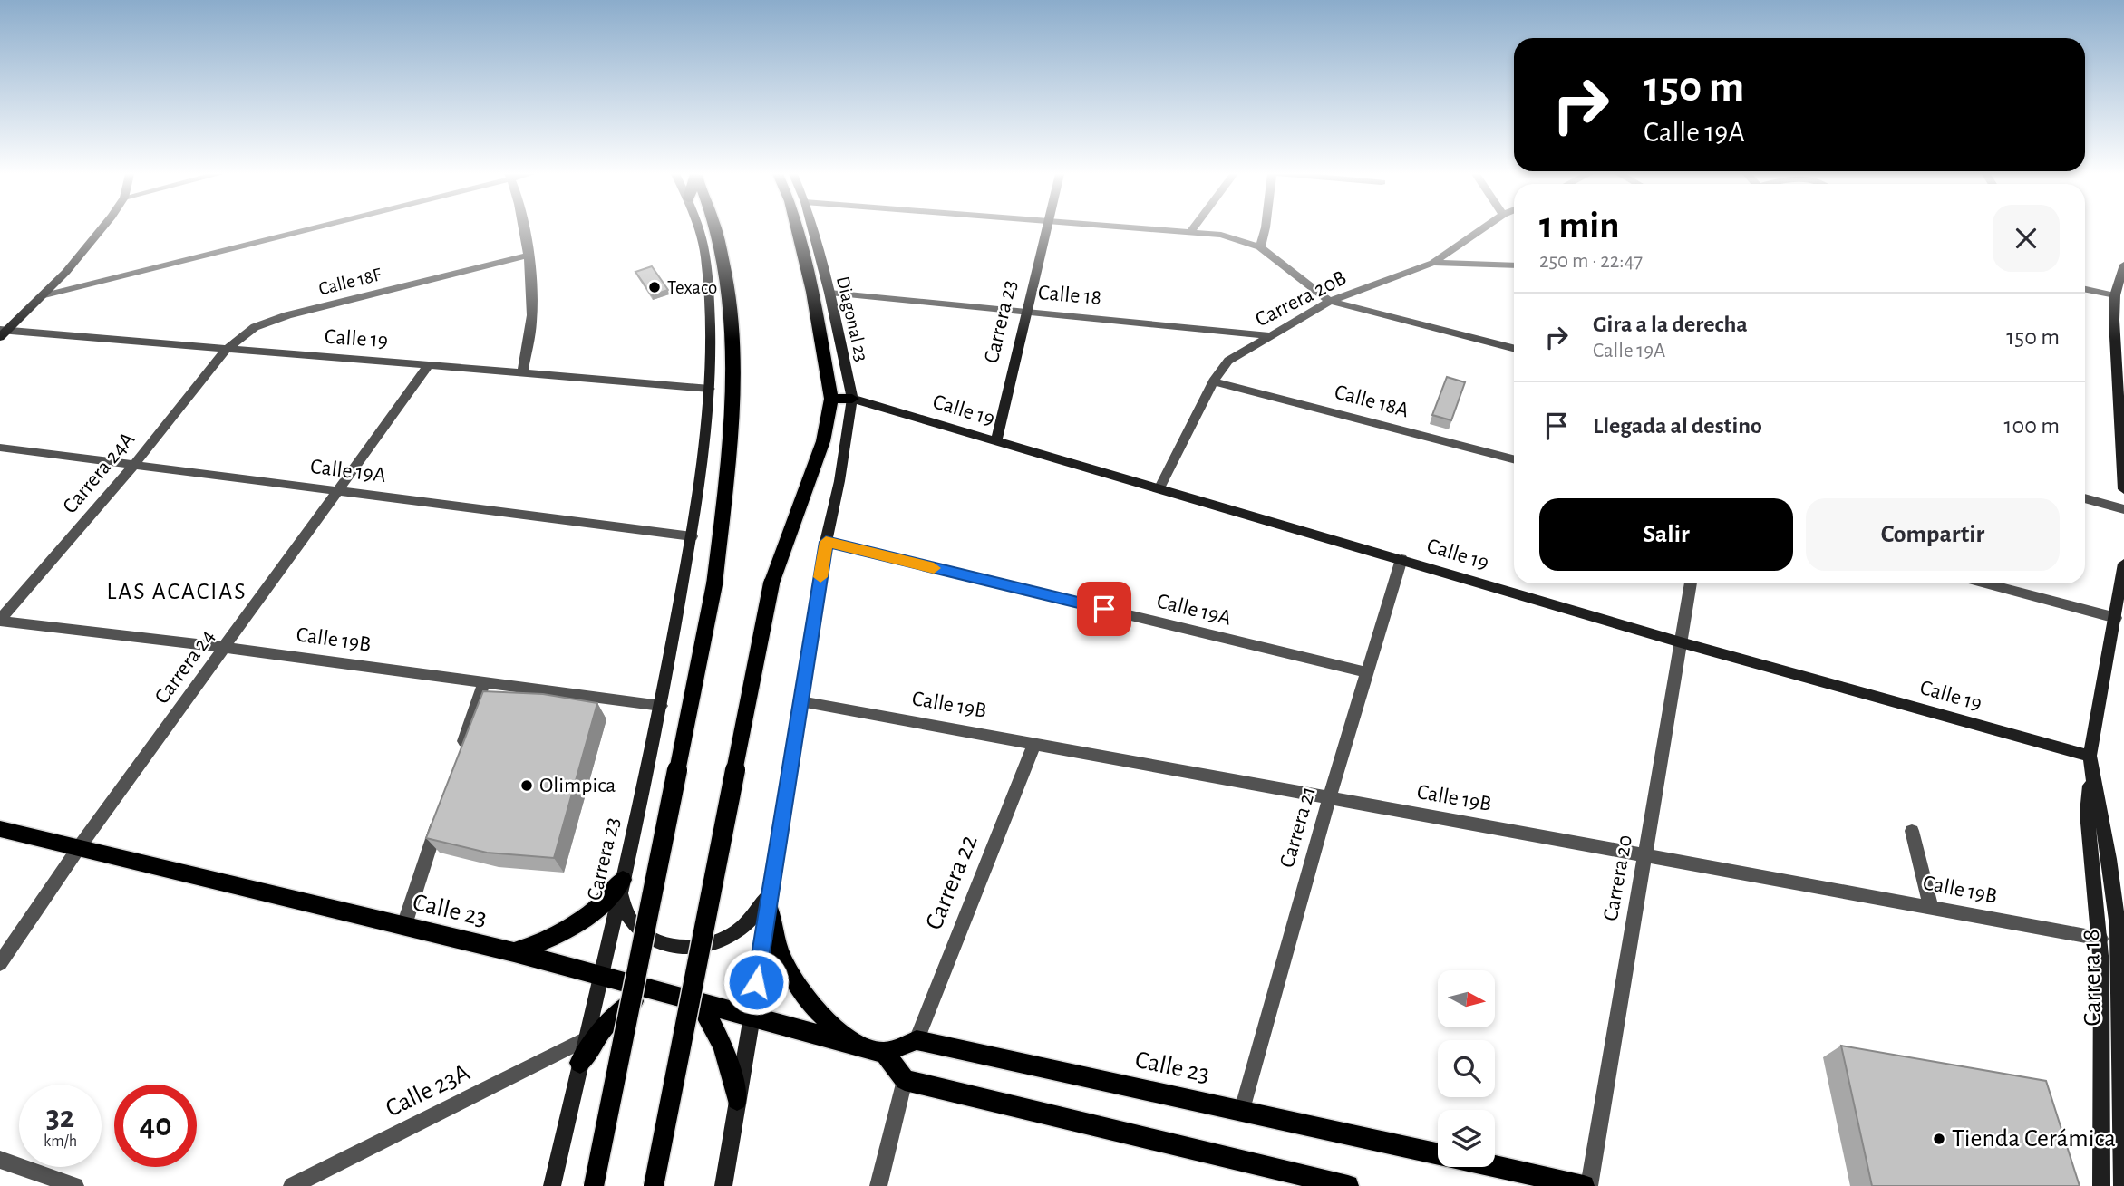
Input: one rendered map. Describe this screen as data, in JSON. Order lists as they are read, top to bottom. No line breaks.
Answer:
{"streets":{"main road":["Calle 23"],"street":["Calle 18F","Calle 18","Carrera 20B","Diagonal 23","Carrera 23","Calle 19","Calle 18A","Calle 19A","Carrera 24A","Calle 19B","Carrera 24","Carrera 21","Carrera 20","Carrera 22","Carrera 18","Calle 23A"]},"crossings":[["Calle 18F","Calle 19"],["Calle 18F","Carrera 24A"],["Calle 18","Carrera 20B"],["Calle 18","Diagonal 23"],["Calle 18","Carrera 23"],["Carrera 20B","Calle 19"],["Carrera 20B","Calle 18A"],["Diagonal 23","Calle 19"],["Carrera 23","Calle 19"],["Carrera 23","Calle 19A"],["Carrera 23","Calle 19B"],["Carrera 23","Calle 23"],["Carrera 23","Calle 23A"],["Calle 19","Carrera 24A"],["Calle 19","Carrera 24"],["Calle 19","Carrera 21"],["Calle 19","Carrera 20"],["Calle 19","Carrera 18"],["Calle 19A","Carrera 24A"],["Calle 19A","Carrera 24"],["Calle 19A","Carrera 21"],["Carrera 24A","Calle 19B"],["Calle 19B","Carrera 24"],["Calle 19B","Carrera 21"],["Calle 19B","Carrera 20"],["Calle 19B","Carrera 22"],["Calle 19B","Carrera 18"],["Carrera 24","Calle 23"],["Carrera 21","Calle 23"],["Carrera 22","Calle 23"]],"districts":["LAS ACACIAS"],"places":["Texaco","Olimpica","Tienda Cerámica"],"north":"right","page":{"turn":["150 m","Calle 19A"],"heading":["1 min","250 m · 22:47"],"list":[{"name":"Gira a la derecha","note":"Calle 19A","value":"150 m"},{"name":"Llegada al destino","value":"100 m"}],"buttons":["Salir","Compartir"],"speed":"32 km/h","limit":"40"}}
